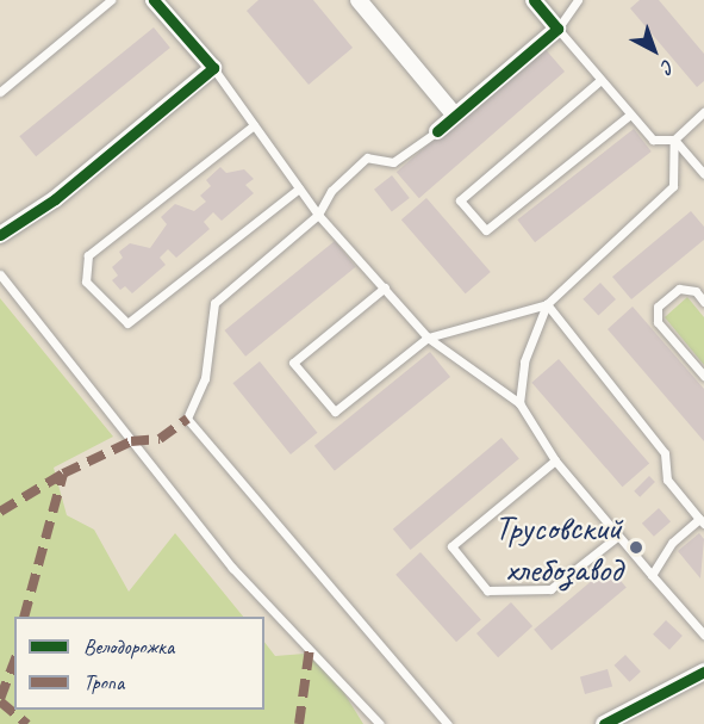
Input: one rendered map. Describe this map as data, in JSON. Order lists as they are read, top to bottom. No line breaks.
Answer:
{"places":["Трусовский хлебозавод"],"legend":["Велодорожка","Тропа"],"north":"bottom right"}
